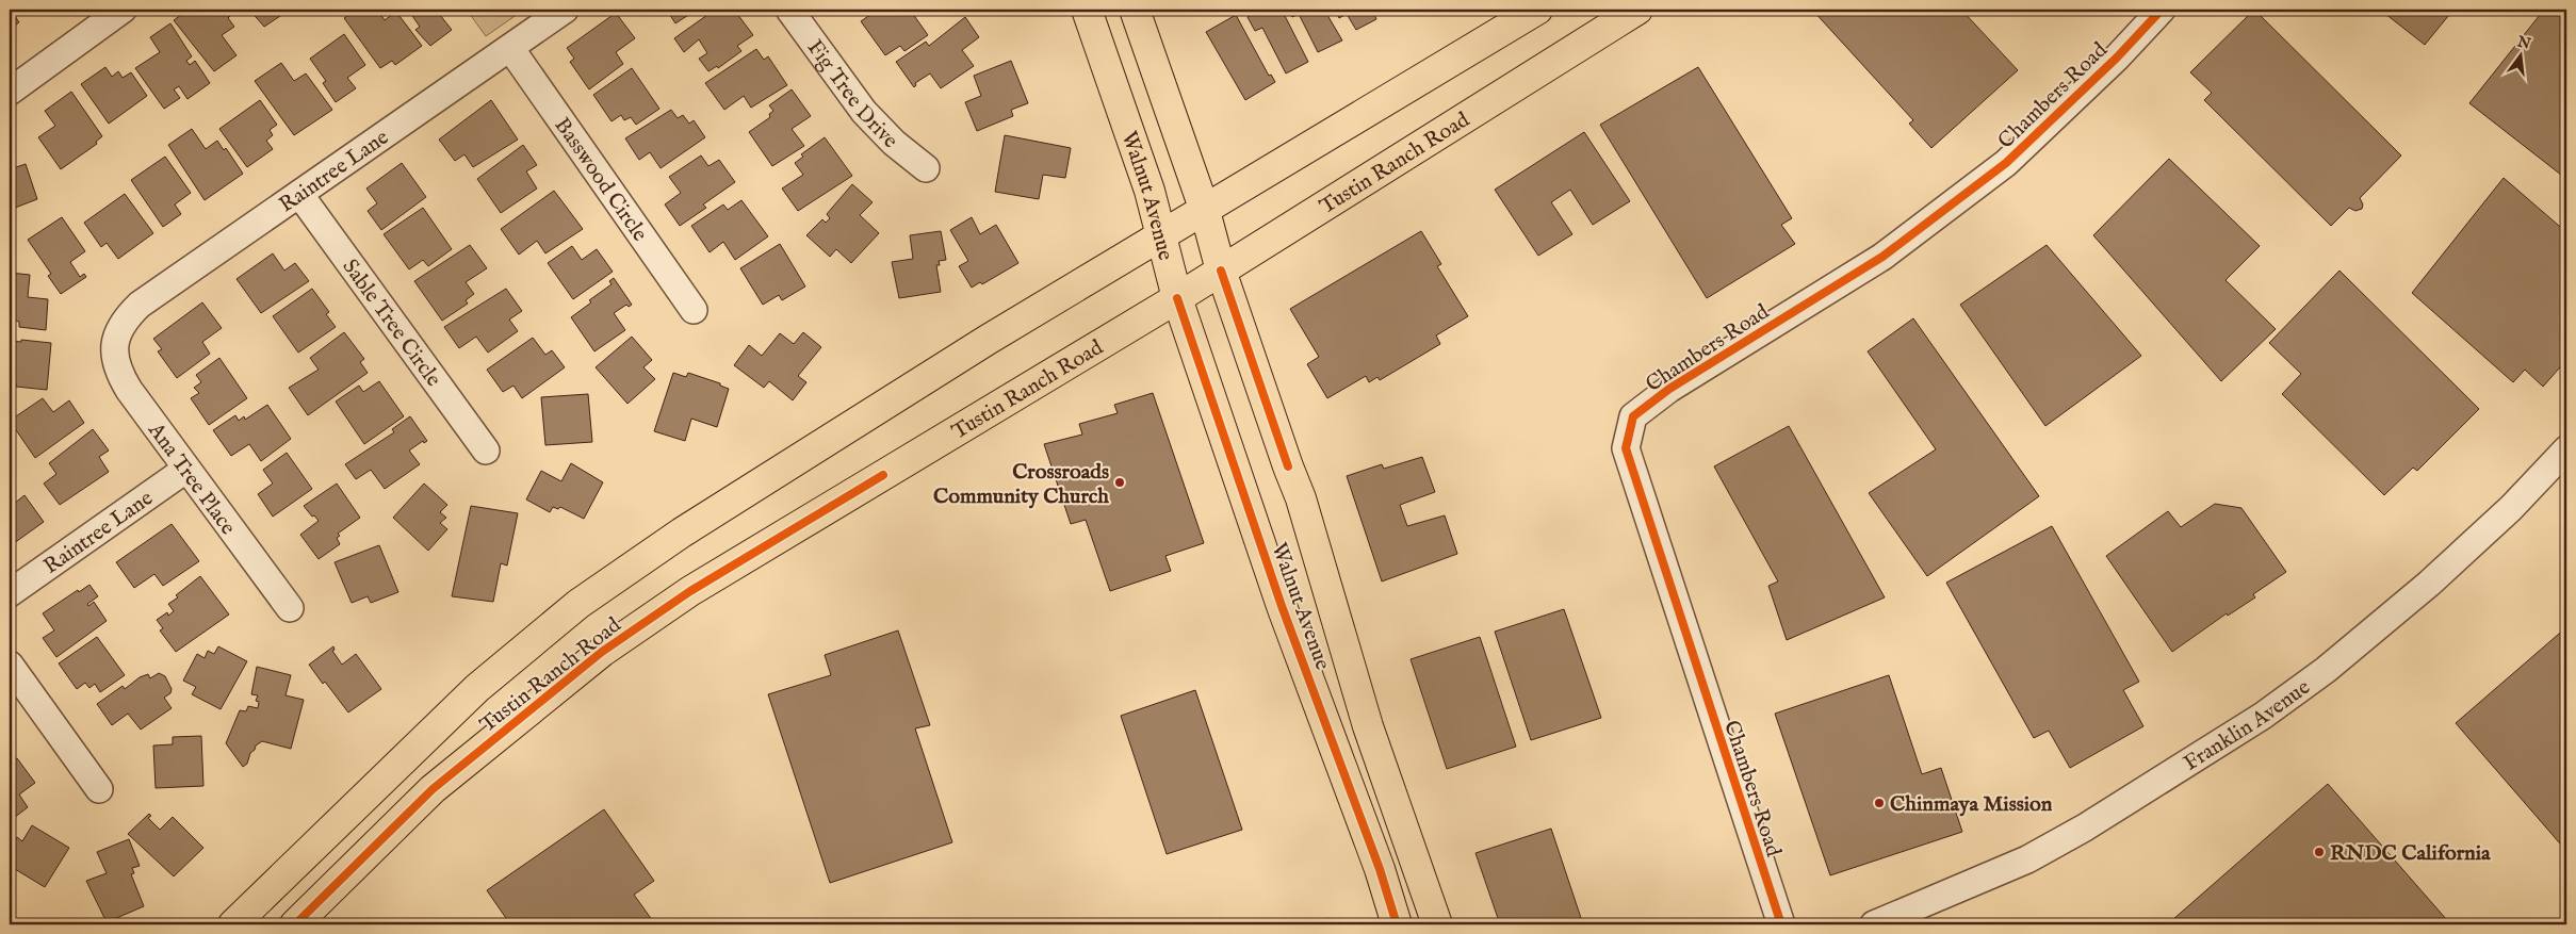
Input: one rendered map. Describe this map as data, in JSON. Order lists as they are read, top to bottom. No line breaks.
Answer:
{"streets":{"main road":["Tustin Ranch Road","Walnut Avenue"],"street":["Fig Tree Drive","Chambers Road","Raintree Lane","Basswood Circle","Sable Tree Circle","Ana Tree Place","Franklin Avenue"]},"crossings":[["Tustin Ranch Road","Walnut Avenue"],["Raintree Lane","Basswood Circle"],["Raintree Lane","Sable Tree Circle"],["Raintree Lane","Ana Tree Place"]],"places":["Crossroads Community Church","Chinmaya Mission","RNDC California"],"north":"top"}
